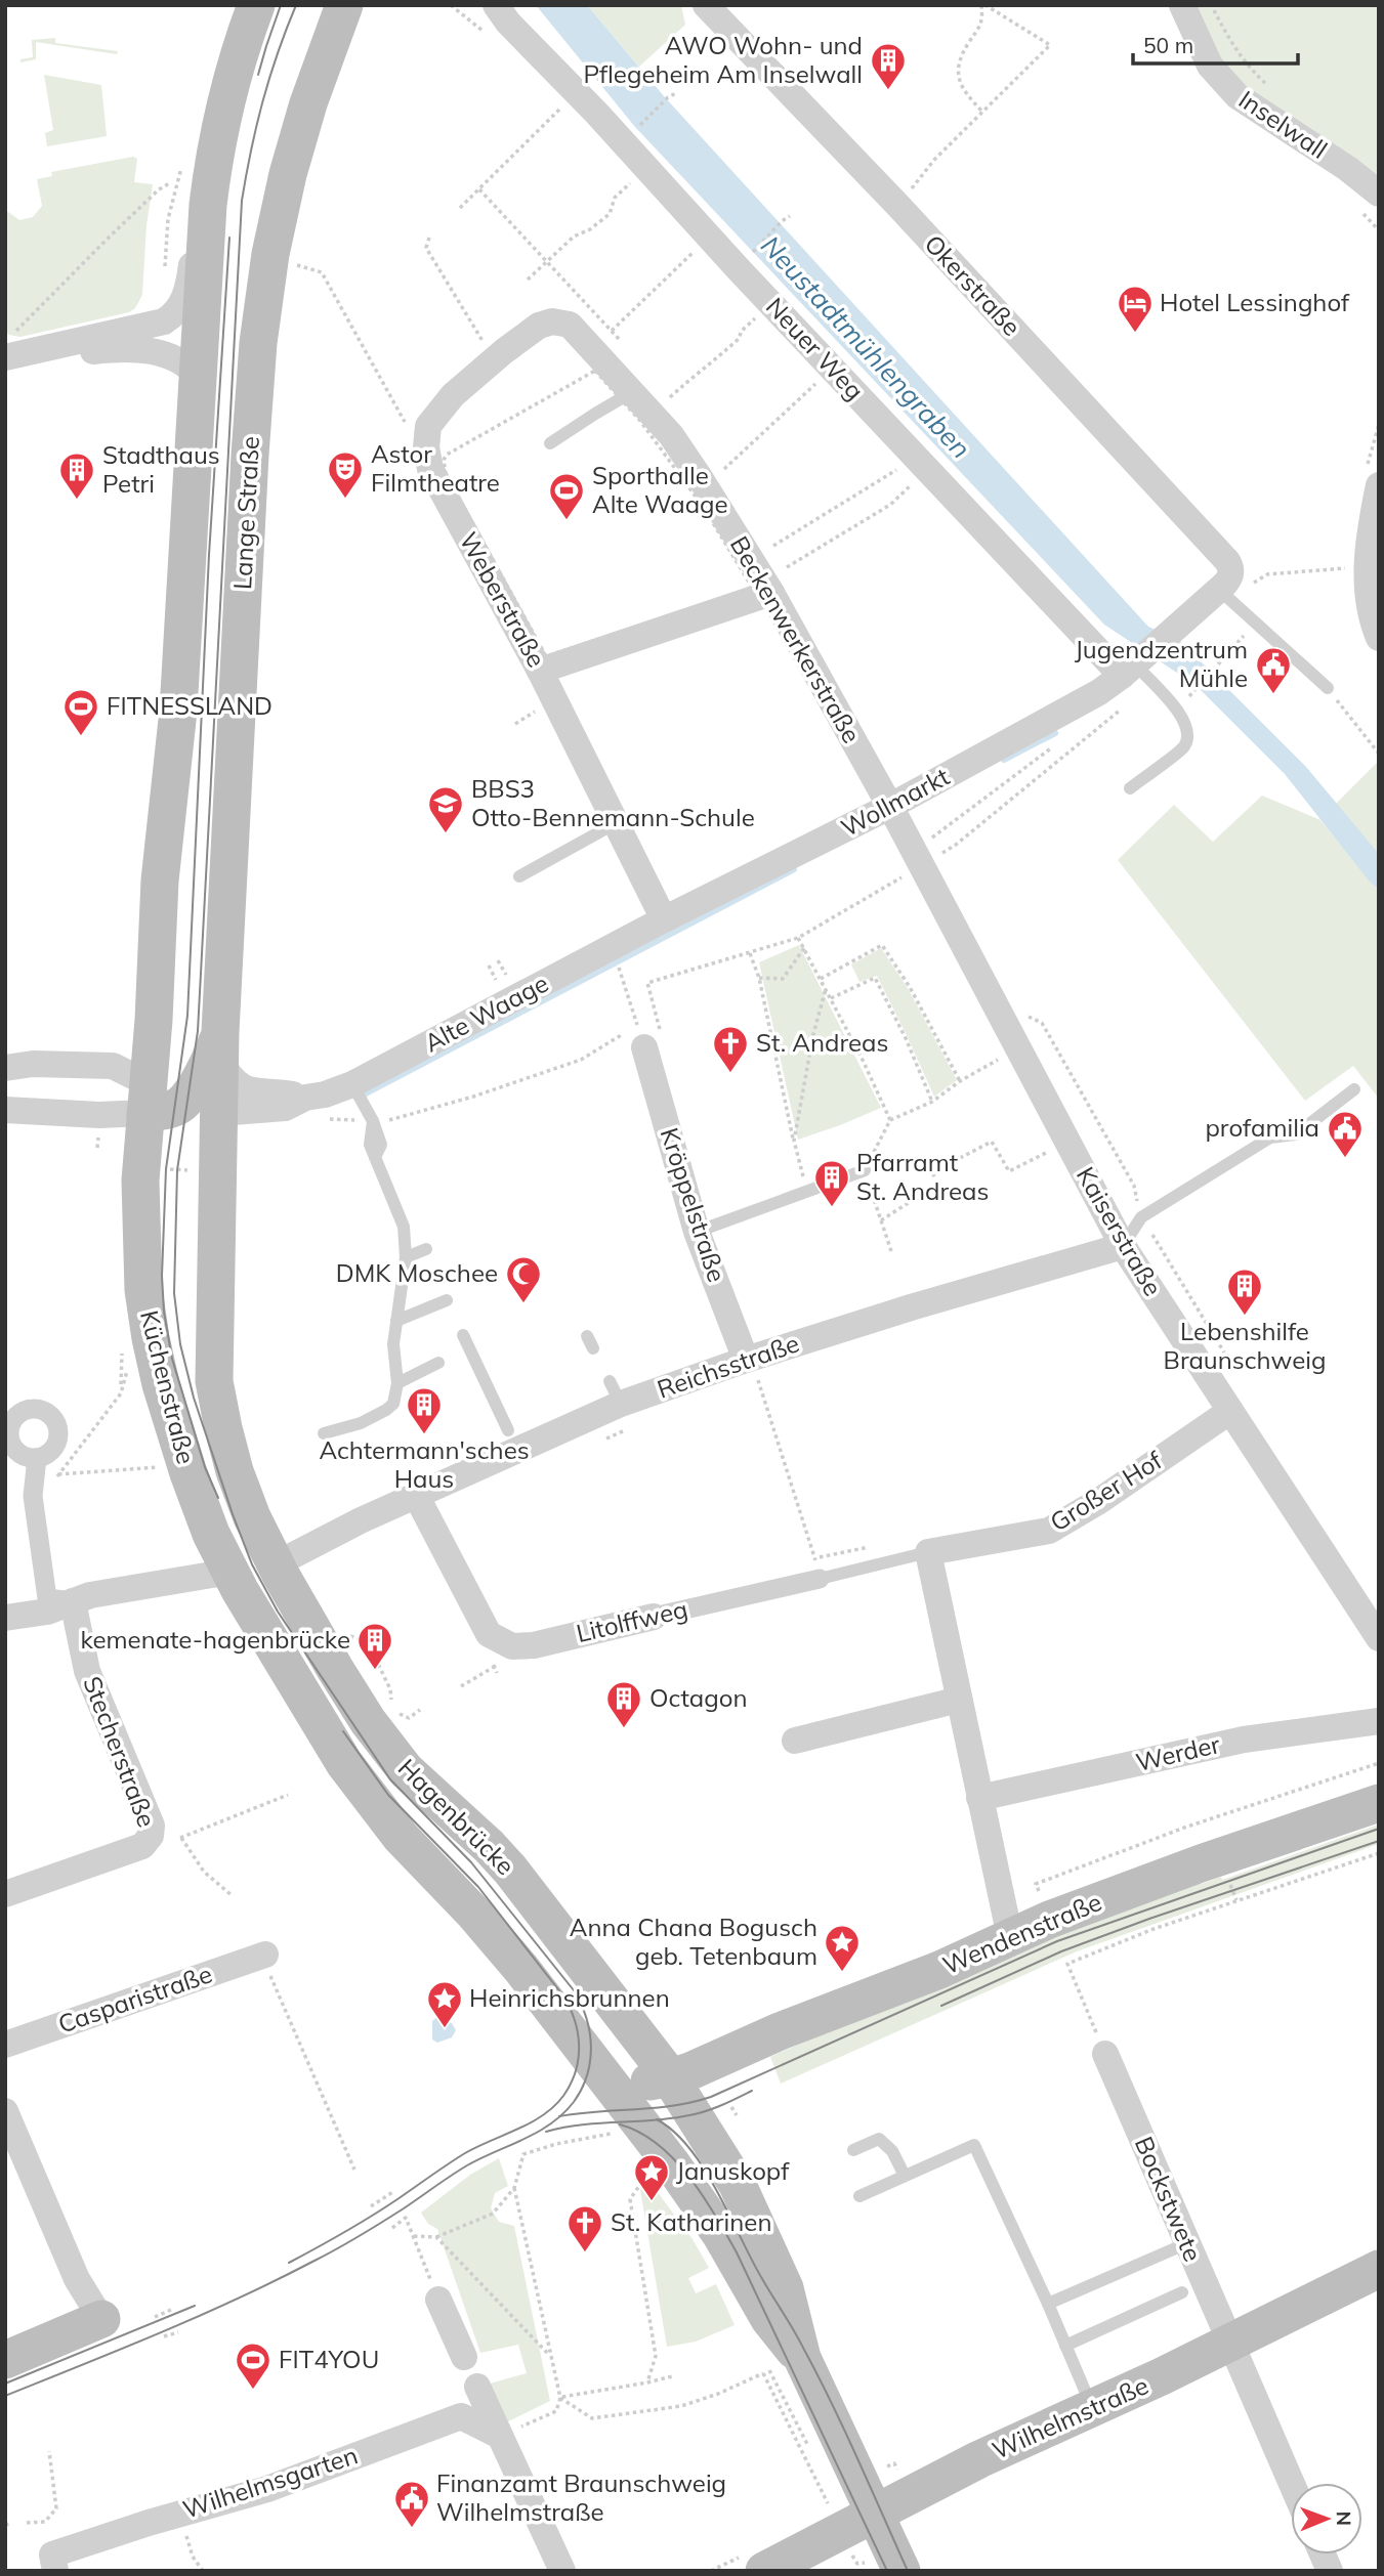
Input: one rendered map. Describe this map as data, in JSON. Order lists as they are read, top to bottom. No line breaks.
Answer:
{"streets":{"main road":["Lange Straße","Küchenstraße","Hagenbrücke","Wendenstraße","Wilhelmstraße"],"street":["Inselwall","Okerstraße","Neuer Weg","Weberstraße","Beckenwerkerstraße","Wollmarkt","Alte Waage","Kröppelstraße","Kaiserstraße","Reichsstraße","Großer Hof","Litolffweg","Stecherstraße","Werder","Casparistraße","Bockstwete","Wilhelmsgarten"]},"crossings":[["Okerstraße","Wollmarkt"],["Neuer Weg","Wollmarkt"],["Lange Straße","Alte Waage"],["Lange Straße","Küchenstraße"],["Weberstraße","Beckenwerkerstraße"],["Weberstraße","Wollmarkt"],["Weberstraße","Alte Waage"],["Beckenwerkerstraße","Wollmarkt"],["Beckenwerkerstraße","Kaiserstraße"],["Wollmarkt","Alte Waage"],["Wollmarkt","Kaiserstraße"],["Alte Waage","Küchenstraße"],["Kröppelstraße","Reichsstraße"],["Kaiserstraße","Reichsstraße"],["Kaiserstraße","Großer Hof"],["Reichsstraße","Küchenstraße"],["Reichsstraße","Litolffweg"],["Reichsstraße","Hagenbrücke"],["Küchenstraße","Hagenbrücke"],["Großer Hof","Litolffweg"],["Hagenbrücke","Wendenstraße"],["Bockstwete","Wilhelmstraße"]],"water":["Neustadtmühlengraben"],"places":{"building":["AWO Wohn- und Pflegeheim Am Inselwall","Stadthaus Petri","Pfarramt St. Andreas","Lebenshilfe Braunschweig","Achtermann'sches Haus","kemenate-hagenbrücke","Octagon"],"hotel":["Hotel Lessinghof"],"theatre":["Astor Filmtheatre"],"sports":["Sporthalle Alte Waage","FITNESSLAND","FIT4YOU"],"public building":["Jugendzentrum Mühle","profamilia","Finanzamt Braunschweig Wilhelmstraße"],"school or university":["BBS3 Otto-Bennemann-Schule"],"church":["St. Andreas","St. Katharinen"],"mosque":["DMK Moschee"],"place":["Anna Chana Bogusch geb. Tetenbaum","Heinrichsbrunnen","Januskopf"]},"scale_bar":"50 m","north":"right"}
